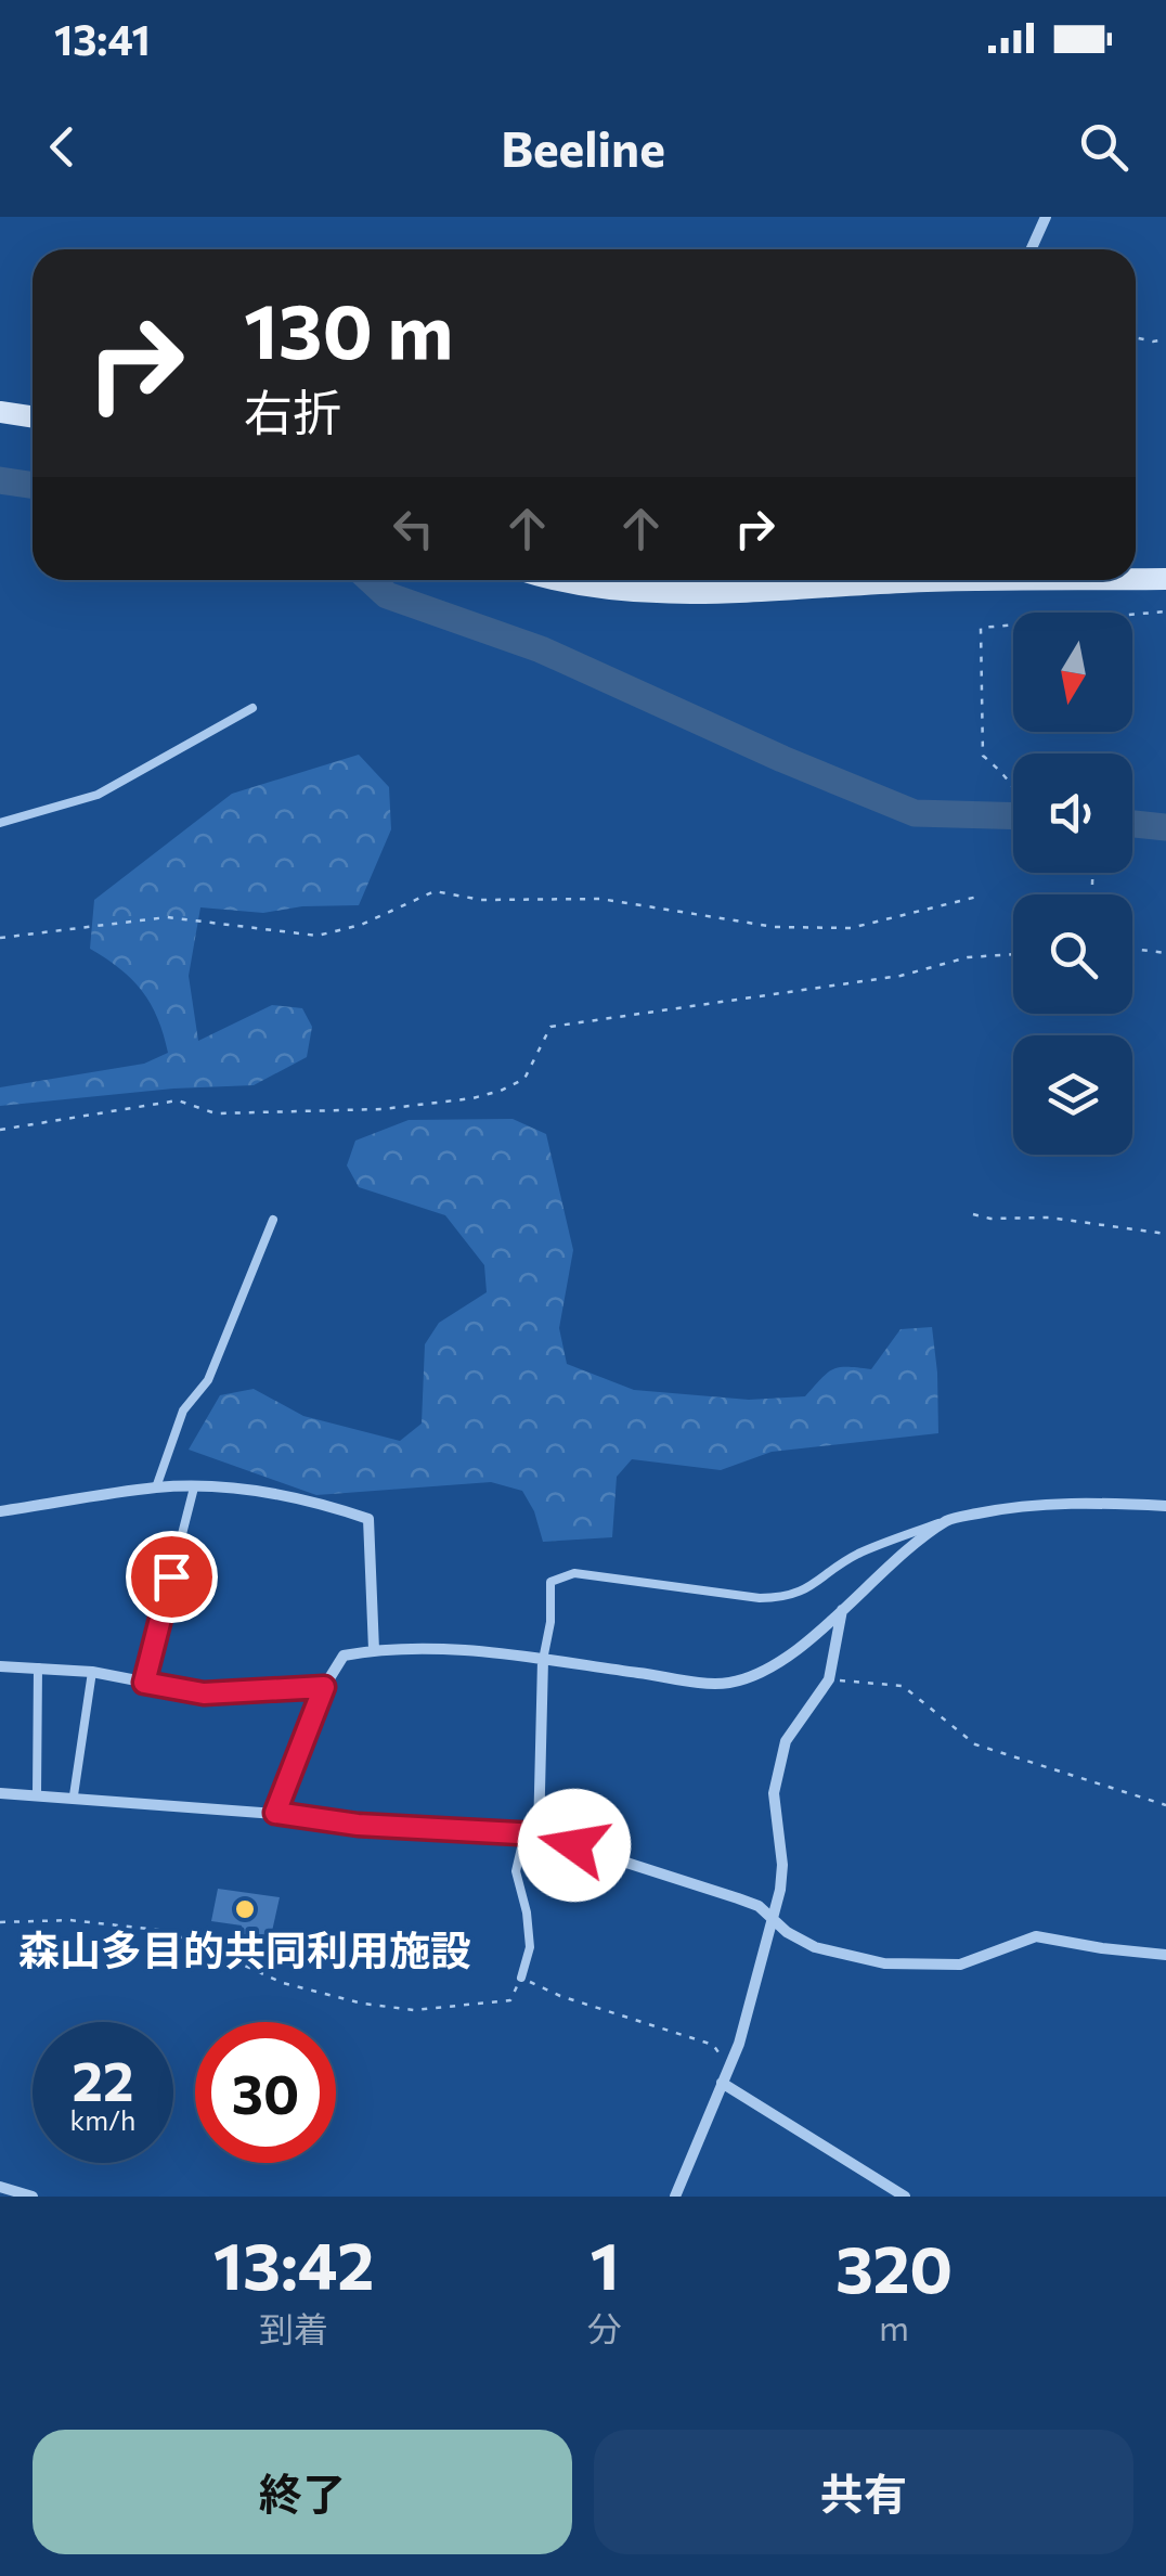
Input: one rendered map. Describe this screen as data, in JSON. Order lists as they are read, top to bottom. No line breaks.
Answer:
{"places":["森山多目的共同利用施設"],"north":"bottom","page":{"status":"13:41","header":"Beeline","turn":["130 m","右折"],"speed":"22 km/h","limit":"30","eta":["13:42","到着","1","分","320","m"],"buttons":["終了","共有"]}}
